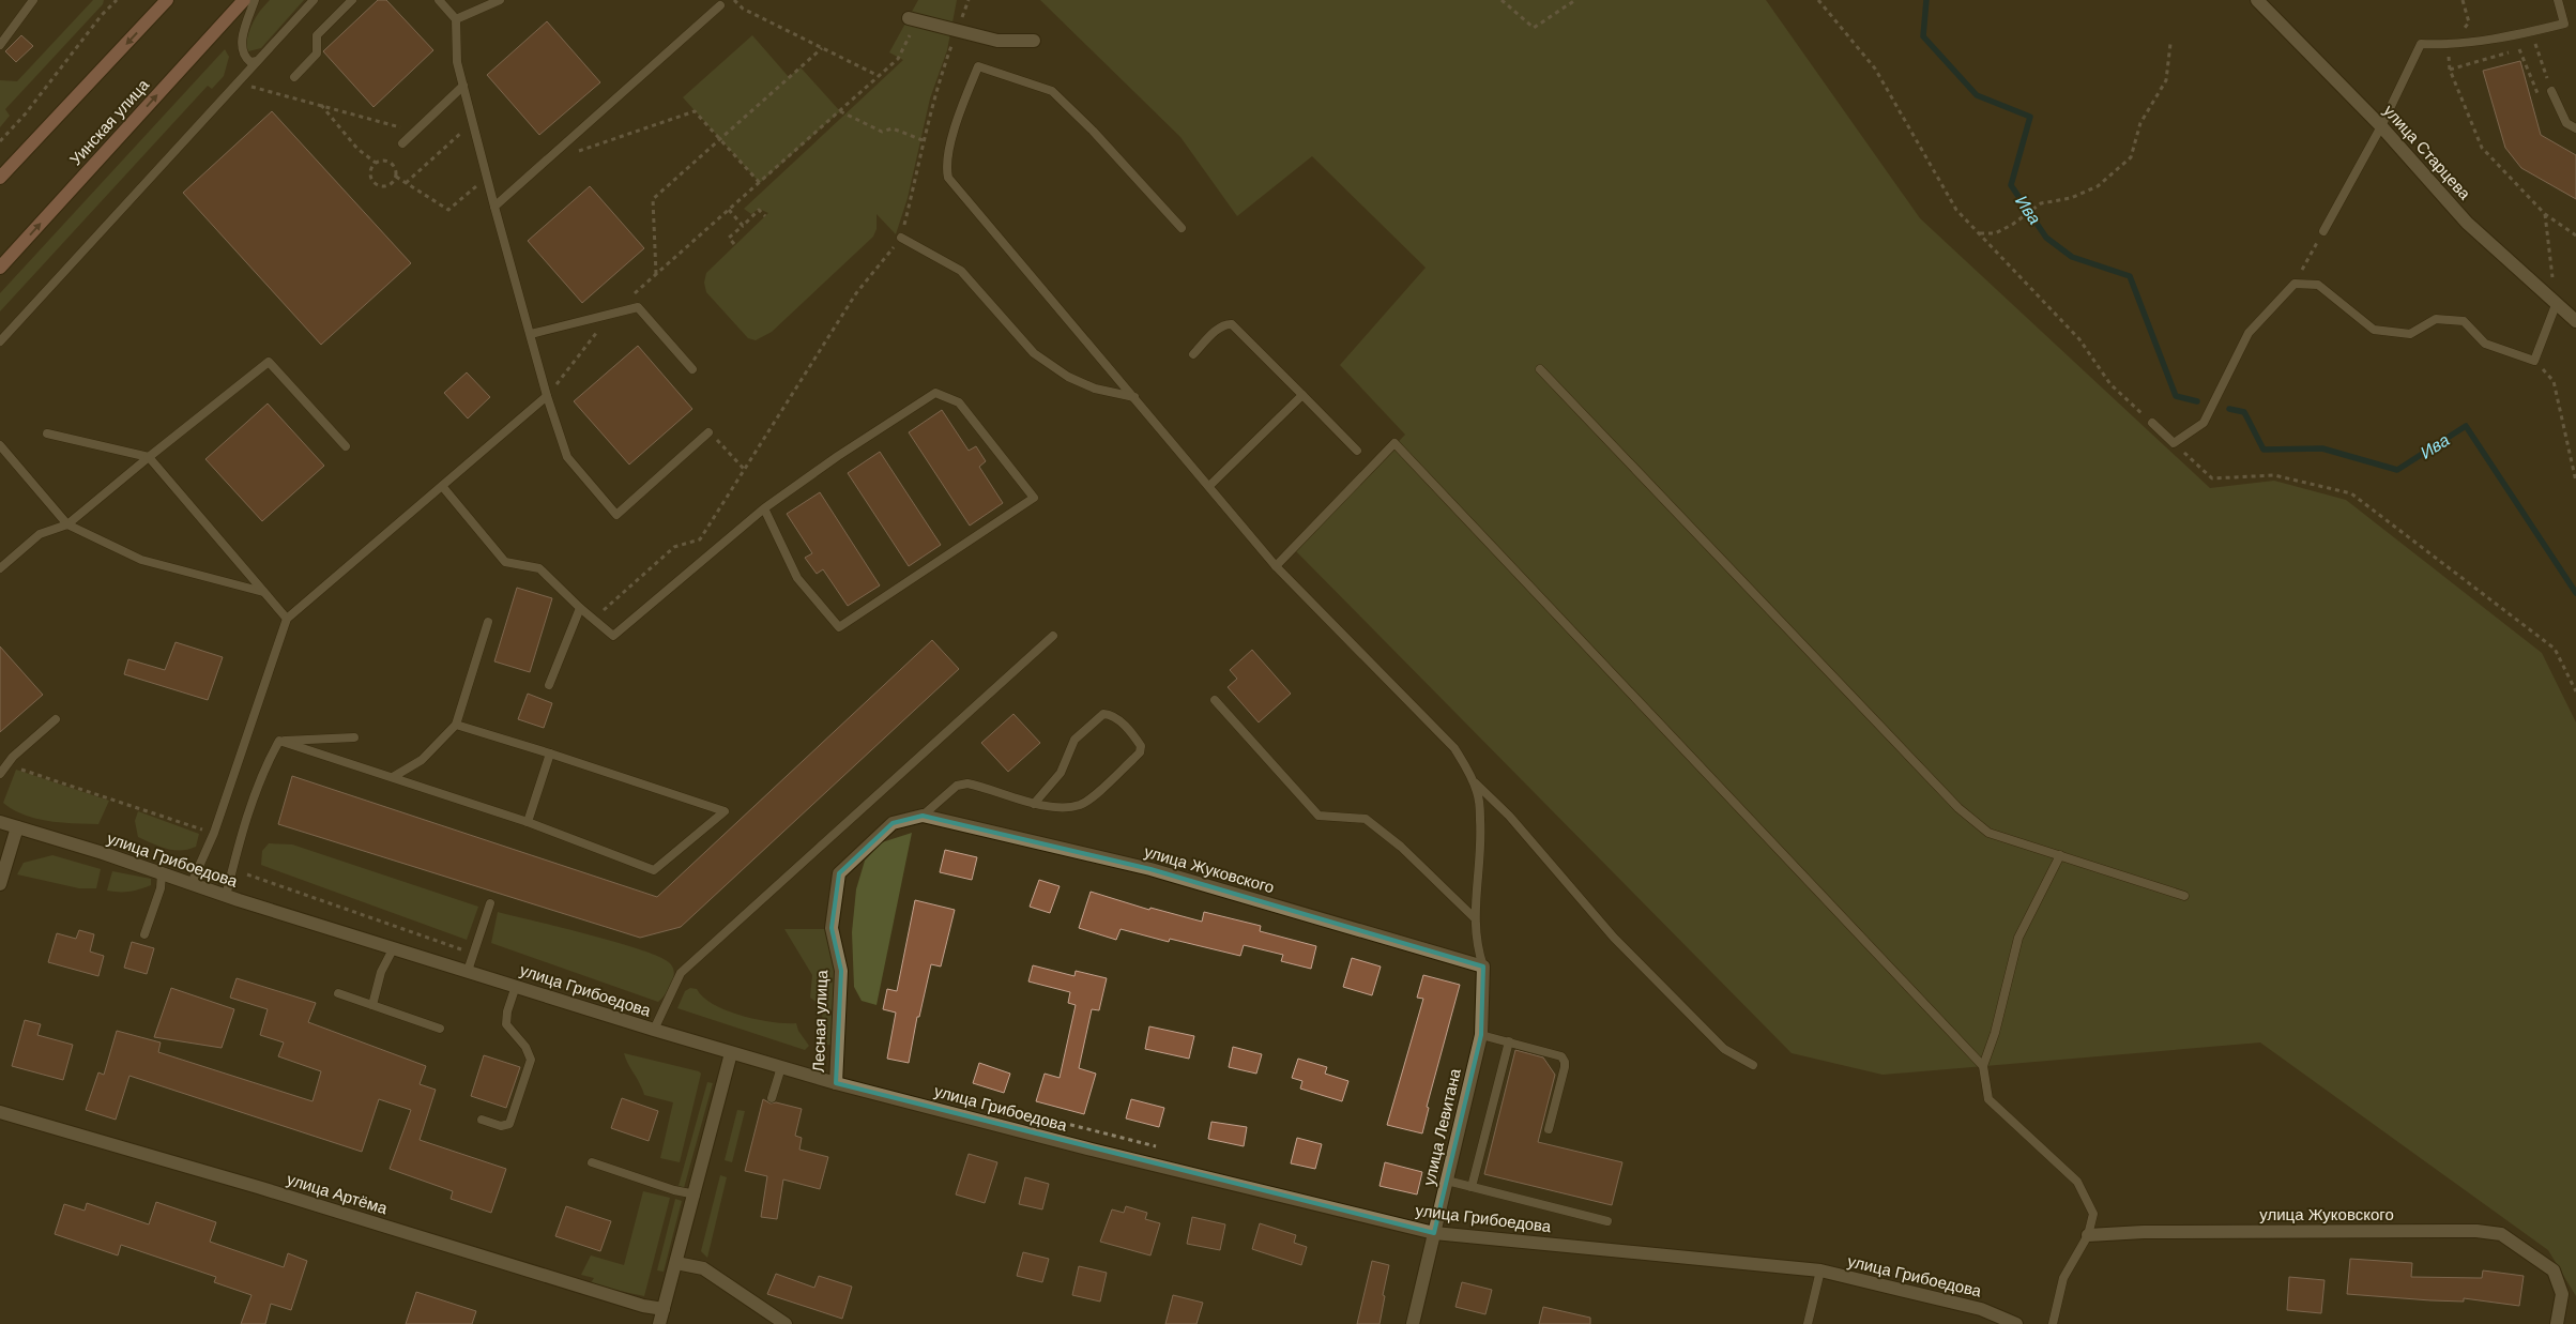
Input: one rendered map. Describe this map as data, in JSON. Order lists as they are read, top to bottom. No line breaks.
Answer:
{"streets":{"main road":["Уинская улица"],"street":["улица Старцева","улица Грибоедова","улица Жуковского","Лесная улица","улица Левитана","улица Артёма"]},"crossings":[["улица Грибоедова","Лесная улица"],["улица Грибоедова","улица Левитана"],["улица Жуковского","Лесная улица"],["улица Жуковского","улица Левитана"]],"water":["Ива"]}
